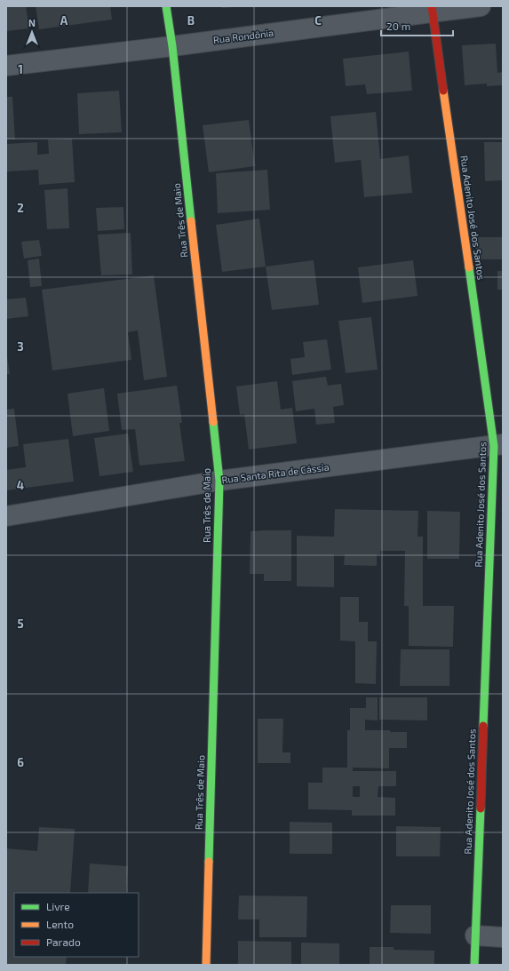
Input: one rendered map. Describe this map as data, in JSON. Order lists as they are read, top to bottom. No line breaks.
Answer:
{"streets":{"street":["Rua Rondônia","Rua Adenito José dos Santos","Rua Três de Maio","Rua Santa Rita de Cássia"]},"crossings":[["Rua Rondônia","Rua Adenito José dos Santos"],["Rua Rondônia","Rua Três de Maio"],["Rua Adenito José dos Santos","Rua Santa Rita de Cássia"],["Rua Três de Maio","Rua Santa Rita de Cássia"]],"legend":["Livre","Lento","Parado"],"scale_bar":"20 m","north":"top","grid":{"columns":["A","B","C"],"rows":["1","2","3","4","5","6"]}}
